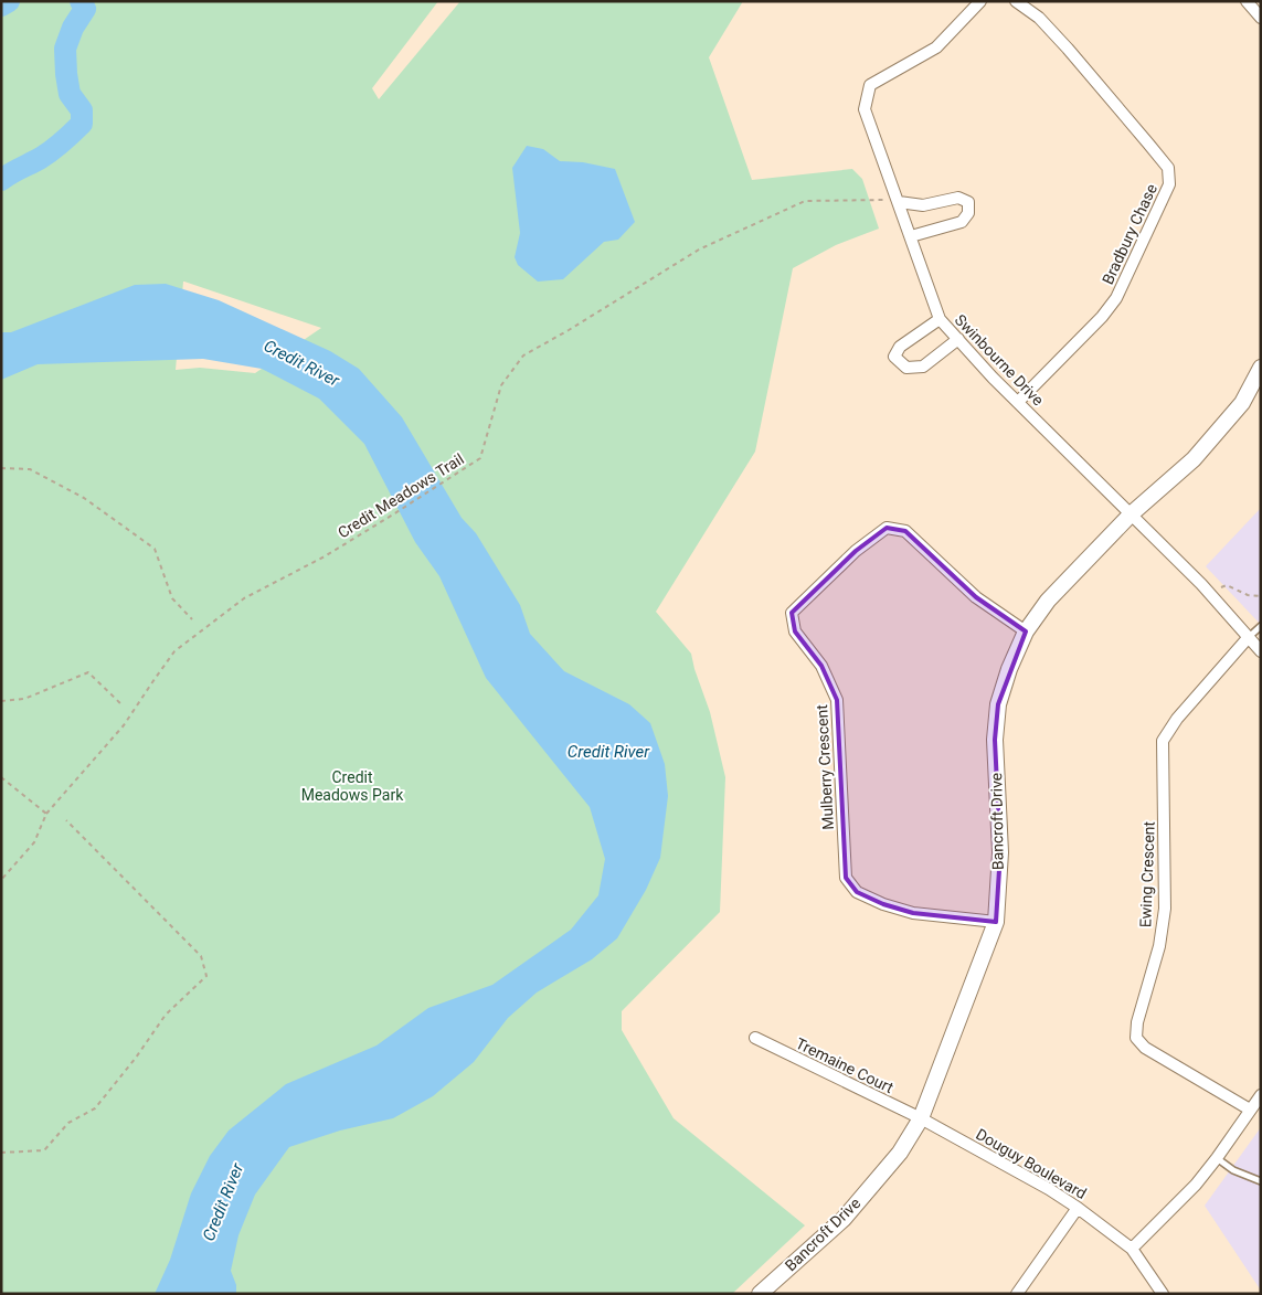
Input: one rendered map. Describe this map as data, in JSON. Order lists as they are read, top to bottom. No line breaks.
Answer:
{"streets":{"street":["Bradbury Chase","Swinbourne Drive","Mulberry Crescent","Bancroft Drive","Ewing Crescent","Tremaine Court","Douguy Boulevard"],"path":["Credit Meadows Trail"]},"crossings":[["Bradbury Chase","Swinbourne Drive"],["Swinbourne Drive","Credit Meadows Trail"],["Swinbourne Drive","Bancroft Drive"],["Swinbourne Drive","Ewing Crescent"],["Mulberry Crescent","Bancroft Drive"],["Bancroft Drive","Tremaine Court"],["Bancroft Drive","Douguy Boulevard"],["Tremaine Court","Douguy Boulevard"]],"water":["Credit River"],"parks":["Credit Meadows Park"]}
